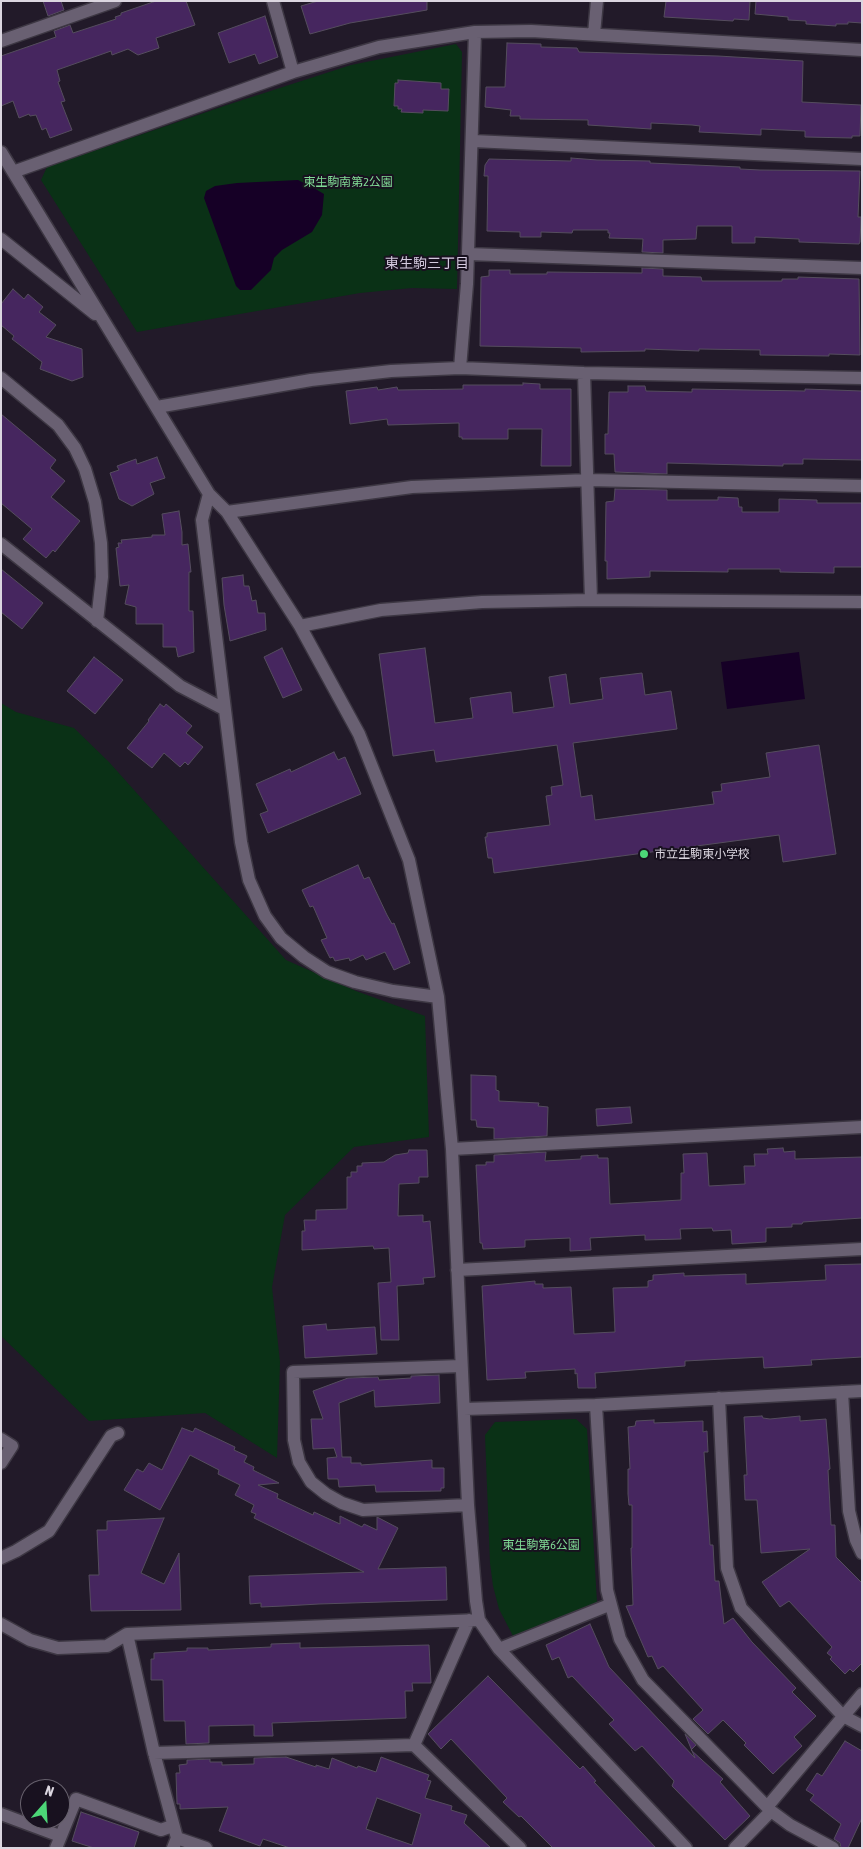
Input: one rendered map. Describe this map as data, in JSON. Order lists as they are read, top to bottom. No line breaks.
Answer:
{"districts":["東生駒三丁目"],"parks":["東生駒南第2公園","東生駒第6公園"],"places":["市立生駒東小学校"],"north":"top"}
